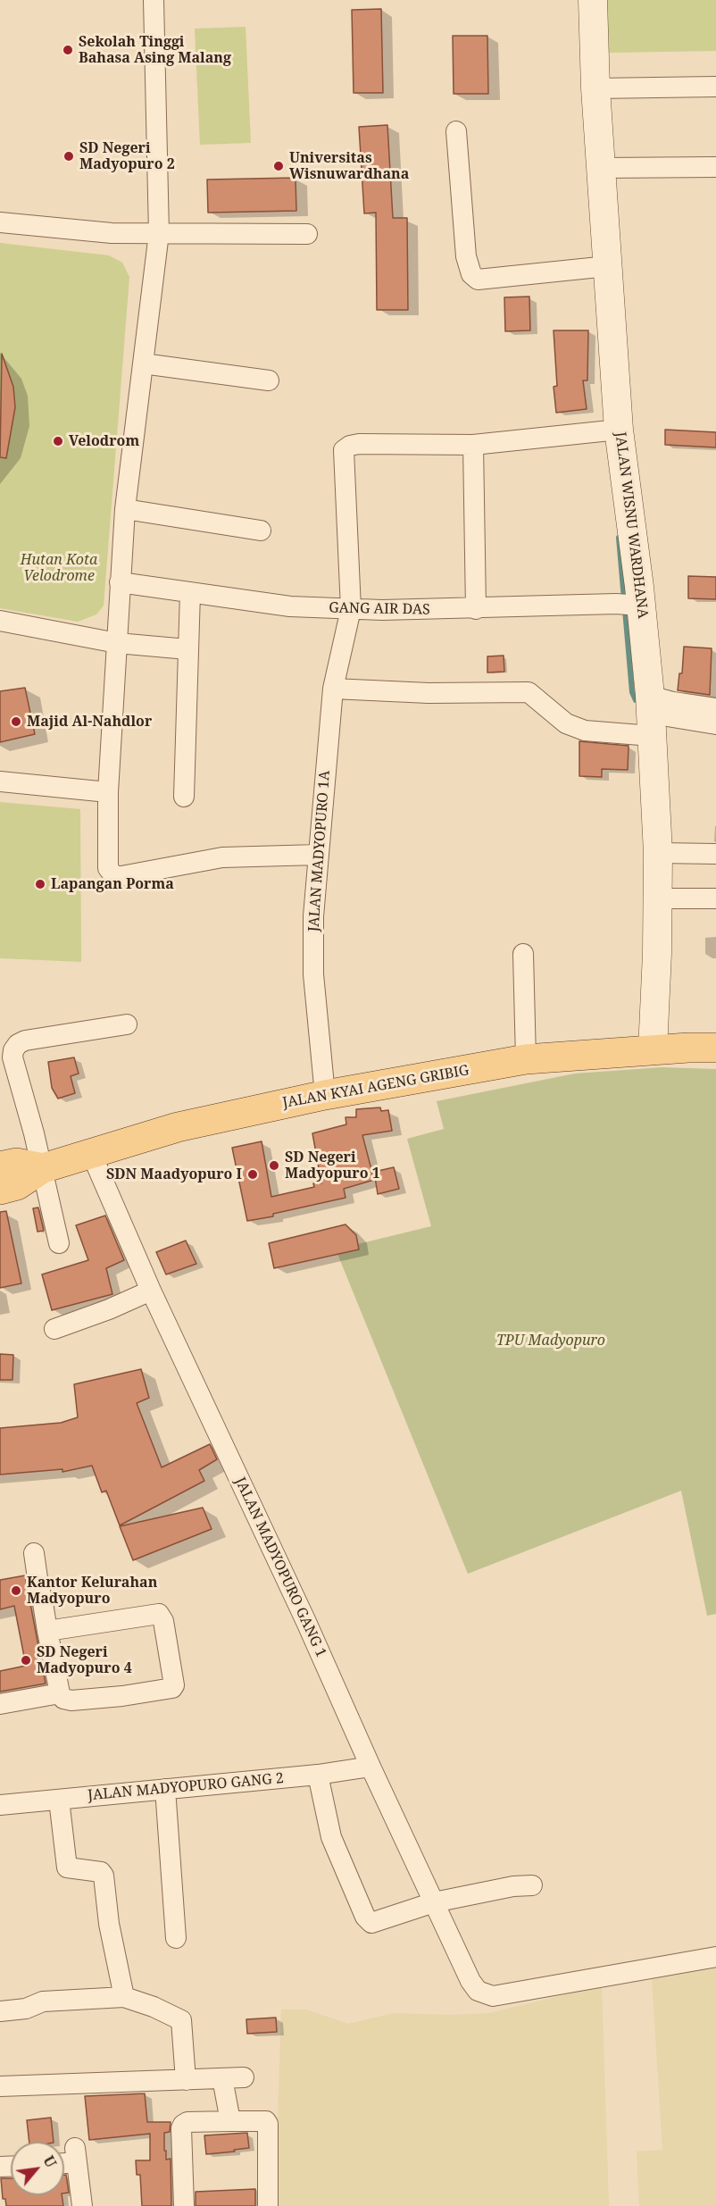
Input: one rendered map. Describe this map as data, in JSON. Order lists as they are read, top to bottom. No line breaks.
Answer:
{"streets":{"main road":["JALAN KYAI AGENG GRIBIG"],"street":["JALAN WISNU WARDHANA","GANG AIR DAS","JALAN MADYOPURO 1A","JALAN MADYOPURO GANG 1","JALAN MADYOPURO GANG 2"]},"crossings":[["JALAN WISNU WARDHANA","GANG AIR DAS"],["JALAN WISNU WARDHANA","JALAN KYAI AGENG GRIBIG"],["GANG AIR DAS","JALAN MADYOPURO 1A"],["JALAN MADYOPURO 1A","JALAN KYAI AGENG GRIBIG"],["JALAN KYAI AGENG GRIBIG","JALAN MADYOPURO GANG 1"],["JALAN MADYOPURO GANG 1","JALAN MADYOPURO GANG 2"]],"parks":["Hutan Kota Velodrome","TPU Madyopuro"],"places":["Sekolah Tinggi Bahasa Asing Malang","SD Negeri Madyopuro 2","Universitas Wisnuwardhana","Velodrom","Majid Al-Nahdlor","Lapangan Porma","SD Negeri Madyopuro 1","SDN Maadyopuro I","Kantor Kelurahan Madyopuro","SD Negeri Madyopuro 4"],"north":"top right"}
